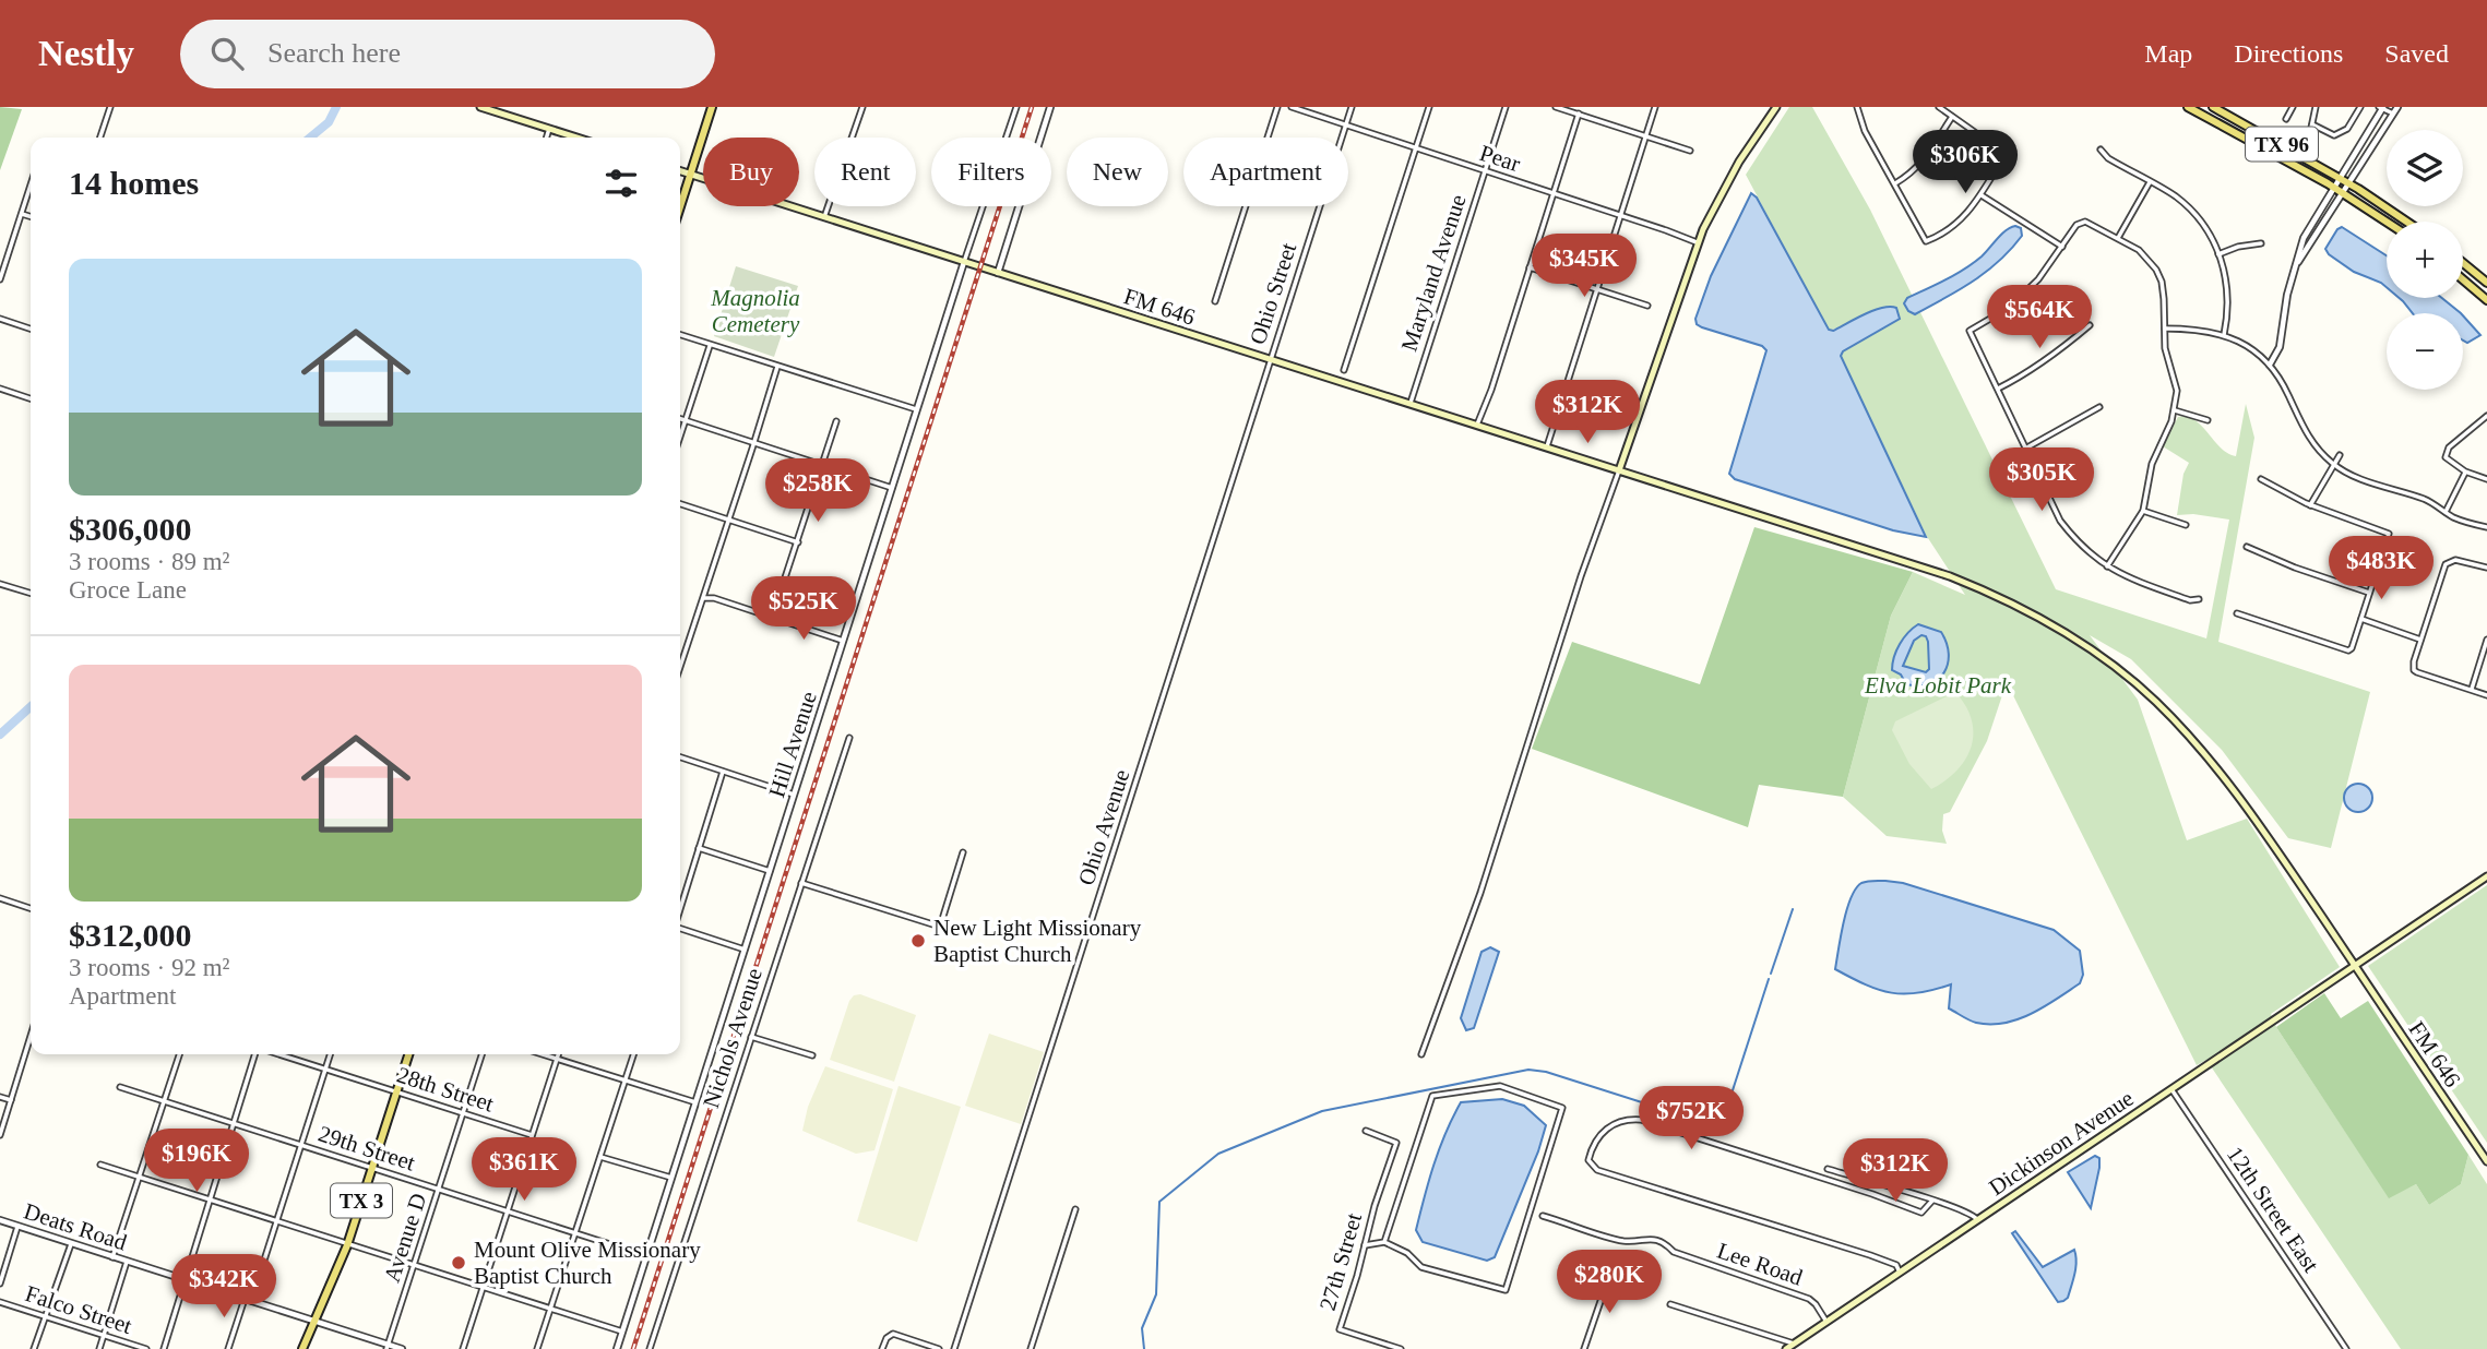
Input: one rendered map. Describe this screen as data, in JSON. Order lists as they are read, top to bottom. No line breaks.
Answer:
{"streets":{"main road":["TX 96","FM 646","Dickinson Avenue","TX 3"],"street":["Pear","Maryland Avenue","Ohio Street","Hill Avenue","Ohio Avenue","Nichols Avenue","28th Street","29th Street","12th Street East","Deats Road","Avenue D","27th Street","Lee Road","Falco Street"]},"crossings":[["Pear","Maryland Avenue"],["Pear","Ohio Street"],["Maryland Avenue","FM 646"],["Ohio Street","FM 646"],["Ohio Street","Ohio Avenue"],["FM 646","Hill Avenue"],["FM 646","Ohio Avenue"],["FM 646","Dickinson Avenue"],["Hill Avenue","29th Street"],["28th Street","TX 3"],["28th Street","Avenue D"],["Dickinson Avenue","12th Street East"],["Dickinson Avenue","Lee Road"],["29th Street","TX 3"],["29th Street","Avenue D"],["TX 3","Deats Road"],["Deats Road","Avenue D"]],"parks":["Magnolia Cemetery","Elva Lobit Park"],"places":["New Light Missionary Baptist Church","Mount Olive Missionary Baptist Church"],"page":{"header":"Nestly","search":"Search here","nav":["Map","Directions","Saved"],"map_buttons":["+","−"],"price":["$306K","$345K","$564K","$312K","$305K","$258K","$483K","$525K","$752K","$196K","$361K","$312K","$280K","$342K"],"chip":["Buy","Rent","Filters","New","Apartment"],"heading":"14 homes","list":[{"name":"$306,000","note":"3 rooms · 89 m² · Groce Lane"},{"name":"$312,000","note":"3 rooms · 92 m² · Apartment"}]}}
